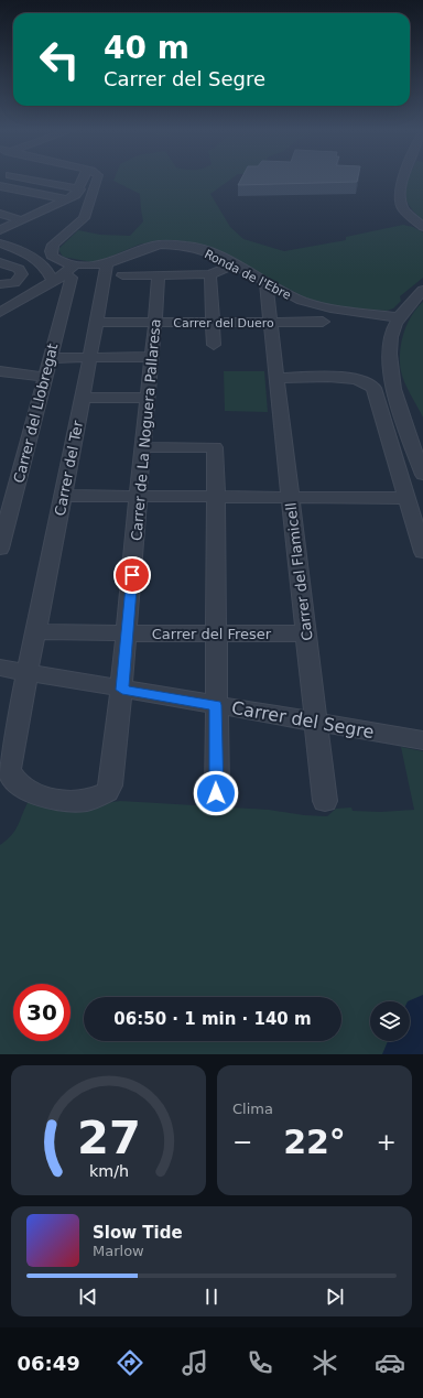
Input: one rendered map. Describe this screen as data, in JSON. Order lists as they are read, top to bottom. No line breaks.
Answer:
{"streets":{"street":["Ronda de l'Ebre","Carrer del Duero","Carrer del Llobregat","Carrer de La Noguera Pallaresa","Carrer del Ter","Carrer del Flamicell","Carrer del Freser","Carrer del Segre"]},"crossings":[["Ronda de l'Ebre","Carrer del Llobregat"],["Ronda de l'Ebre","Carrer del Ter"],["Ronda de l'Ebre","Carrer del Flamicell"],["Carrer del Duero","Carrer de La Noguera Pallaresa"],["Carrer del Duero","Carrer del Ter"],["Carrer del Duero","Carrer del Flamicell"],["Carrer de La Noguera Pallaresa","Carrer del Ter"],["Carrer de La Noguera Pallaresa","Carrer del Freser"],["Carrer de La Noguera Pallaresa","Carrer del Segre"],["Carrer del Ter","Carrer del Freser"],["Carrer del Ter","Carrer del Segre"],["Carrer del Flamicell","Carrer del Freser"],["Carrer del Flamicell","Carrer del Segre"]],"page":{"turn":["40 m","Carrer del Segre"],"limit":"30","trip":"06:50 · 1 min · 140 m","tile":"Clima","heat":["−","22°","+"],"song":["Slow Tide","Marlow"],"tabs":"06:49","gauge":["27","km/h"]}}
